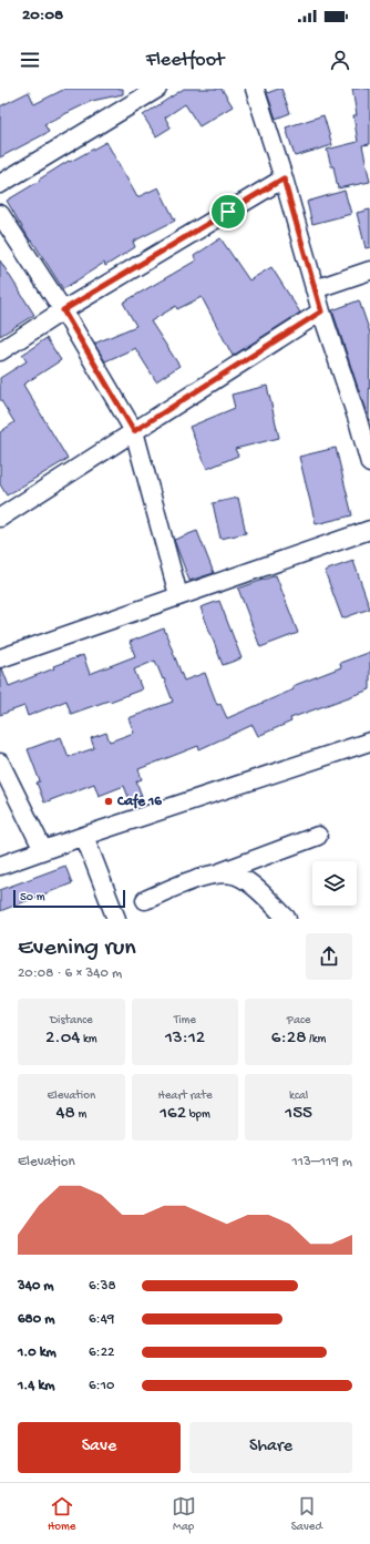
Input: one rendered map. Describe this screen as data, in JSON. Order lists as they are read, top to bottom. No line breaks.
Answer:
{"places":["Cafe 16"],"scale_bar":"50 m","page":{"status":"20:08","header":"Fleetfoot","scale":"50 m","heading":["Evening run","20:08 · 6 × 340 m"],"stats":[["Distance","2.04 km"],["Time","13:12"],["Pace","6:28 /km"],["Elevation","48 m"],["Heart rate","162 bpm"],["kcal","155"]],"chart":["Elevation","113–119 m"],"list":[{"name":"340 m","note":"6:38"},{"name":"680 m","note":"6:49"},{"name":"1.0 km","note":"6:22"},{"name":"1.4 km","note":"6:10"}],"buttons":["Save","Share"],"tabs":["Home","Map","Saved"]}}
